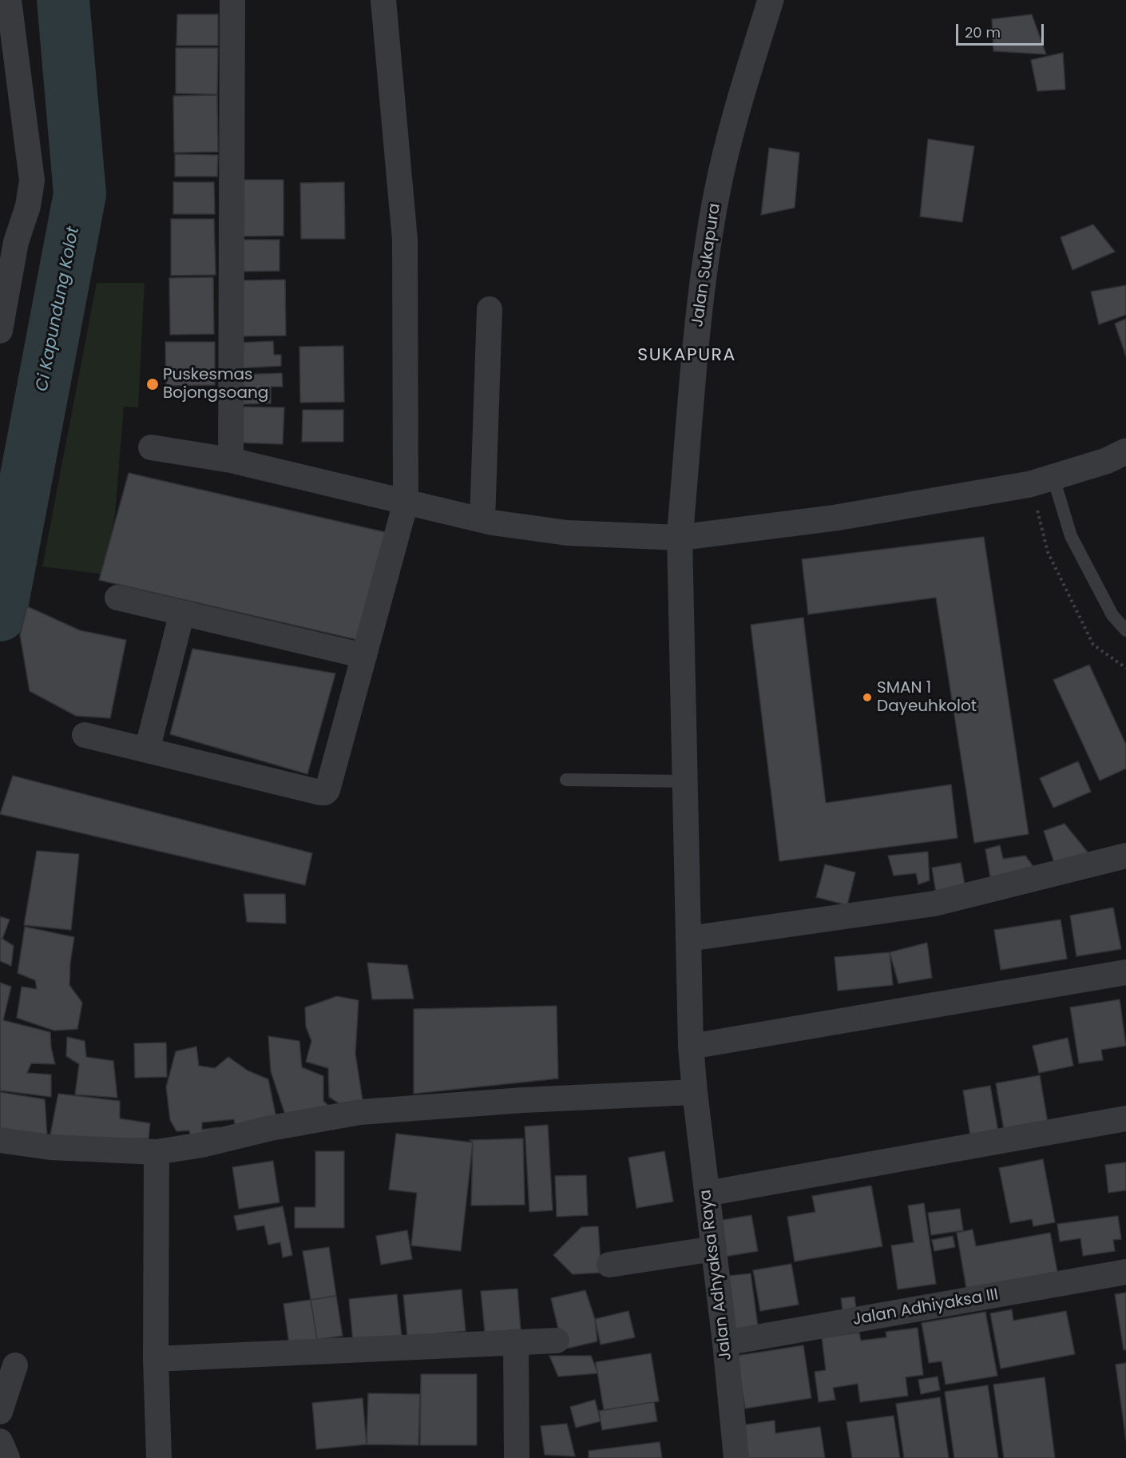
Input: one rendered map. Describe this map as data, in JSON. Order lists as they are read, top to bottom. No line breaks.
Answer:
{"streets":{"street":["Jalan Sukapura","Jalan Adhyaksa Raya","Jalan Adhiyaksa III"]},"crossings":[["Jalan Sukapura","Jalan Adhyaksa Raya"],["Jalan Adhyaksa Raya","Jalan Adhiyaksa III"]],"districts":["SUKAPURA"],"water":["Ci Kapundung Kolot"],"places":["Puskesmas Bojongsoang","SMAN 1 Dayeuhkolot"],"scale_bar":"20 m"}
